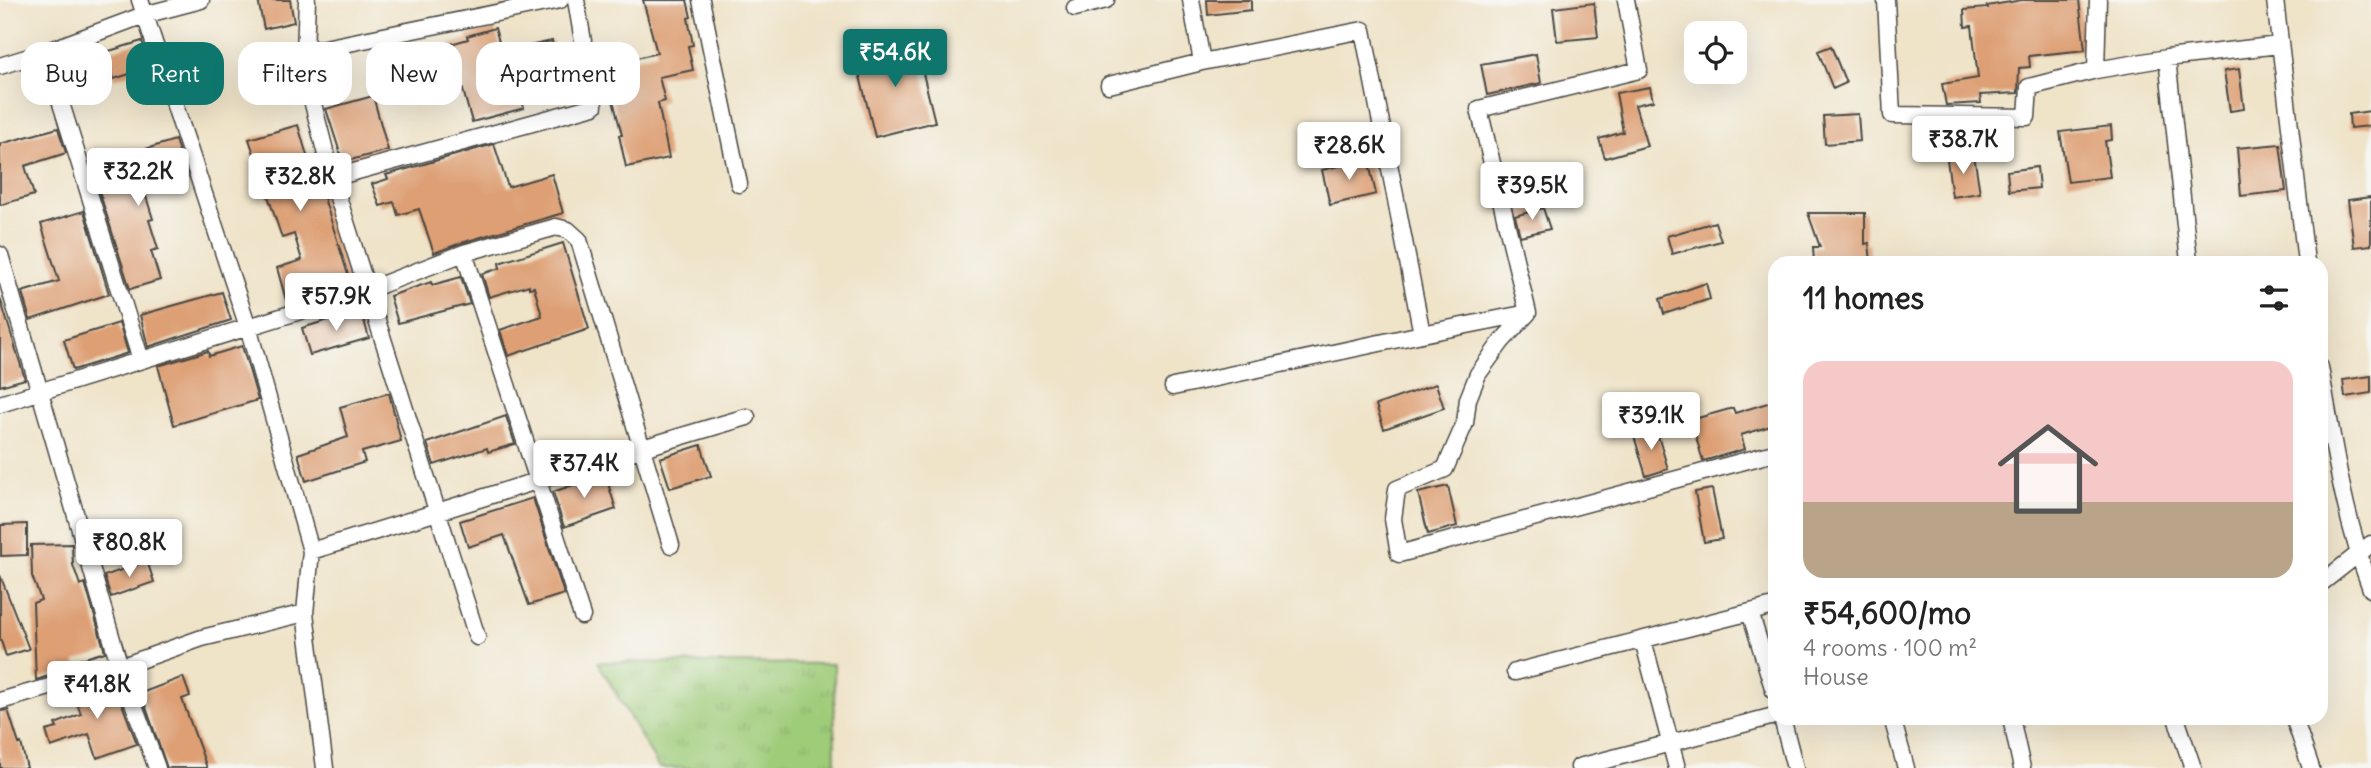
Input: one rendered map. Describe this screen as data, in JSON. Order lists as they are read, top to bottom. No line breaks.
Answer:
{"page":{"price":["₹54.6K","₹38.7K","₹28.6K","₹32.2K","₹32.8K","₹39.5K","₹57.9K","₹39.1K","₹37.4K","₹80.8K","₹41.8K"],"chip":["Buy","Rent","Filters","New","Apartment"],"heading":"11 homes","list":[{"name":"₹54,600/mo","note":"4 rooms · 100 m² · House"}]}}
